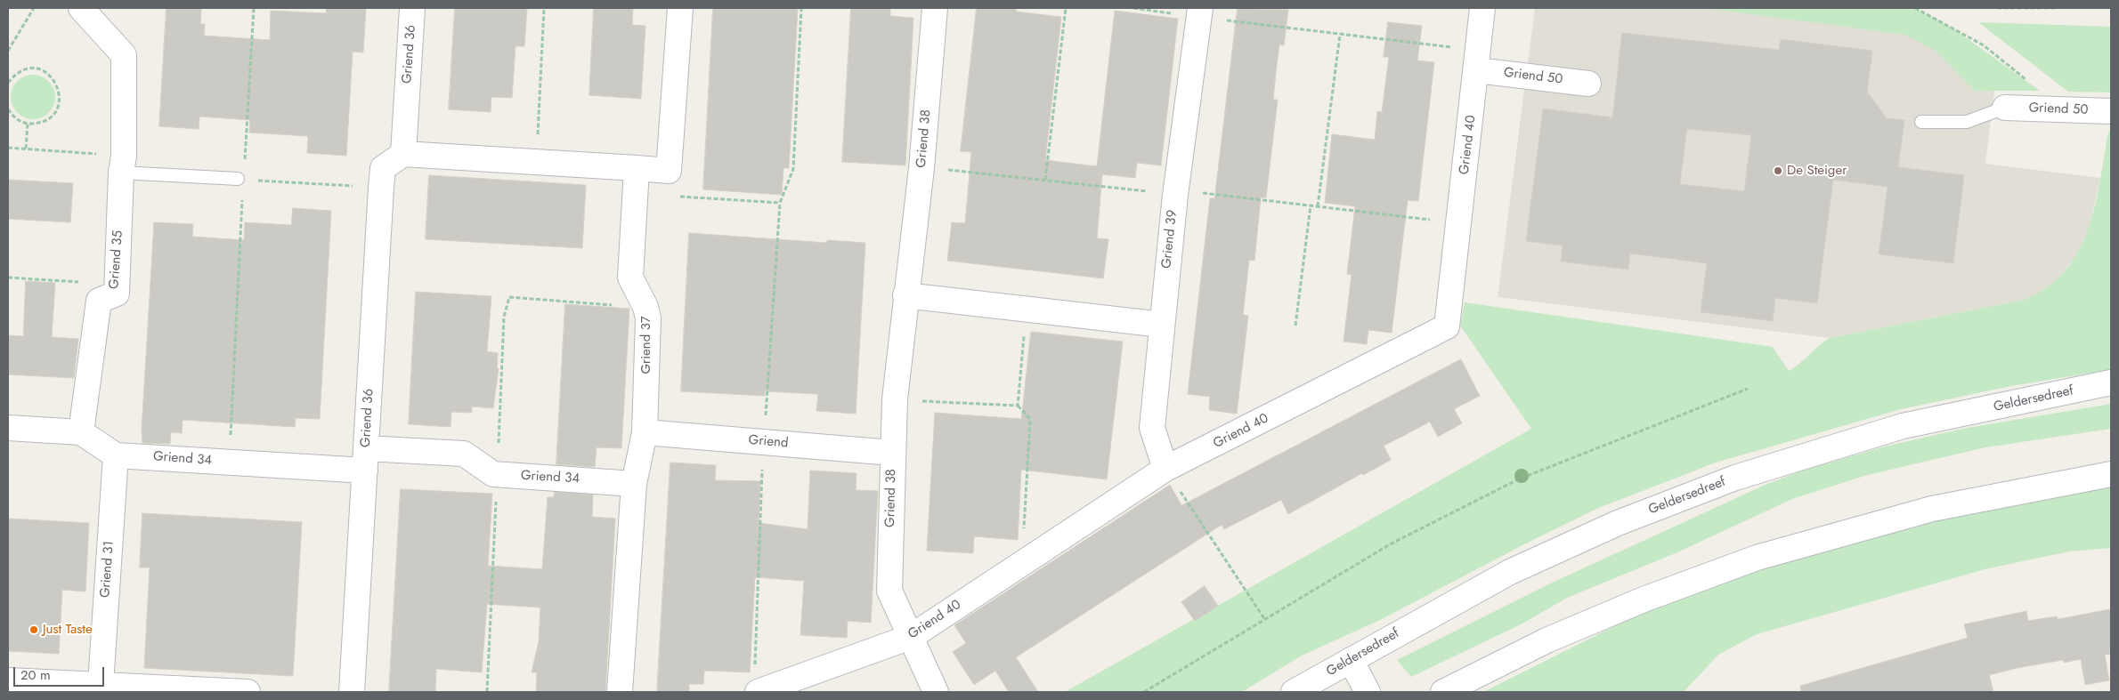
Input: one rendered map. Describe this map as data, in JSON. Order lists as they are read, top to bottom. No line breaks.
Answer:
{"streets":{"street":["Griend 36","Griend 50","Griend 38","Griend 40","Griend 39","Griend 35","Griend 37","Geldersedreef","Griend","Griend 34","Griend 31"]},"crossings":[["Griend 36","Griend 34"],["Griend 50","Griend 40"],["Griend 38","Griend 40"],["Griend 38","Griend"],["Griend 40","Griend 39"],["Griend 37","Griend"],["Griend 37","Griend 34"],["Griend 34","Griend 31"]],"places":["De Steiger","Just Taste"],"scale_bar":"20 m"}
